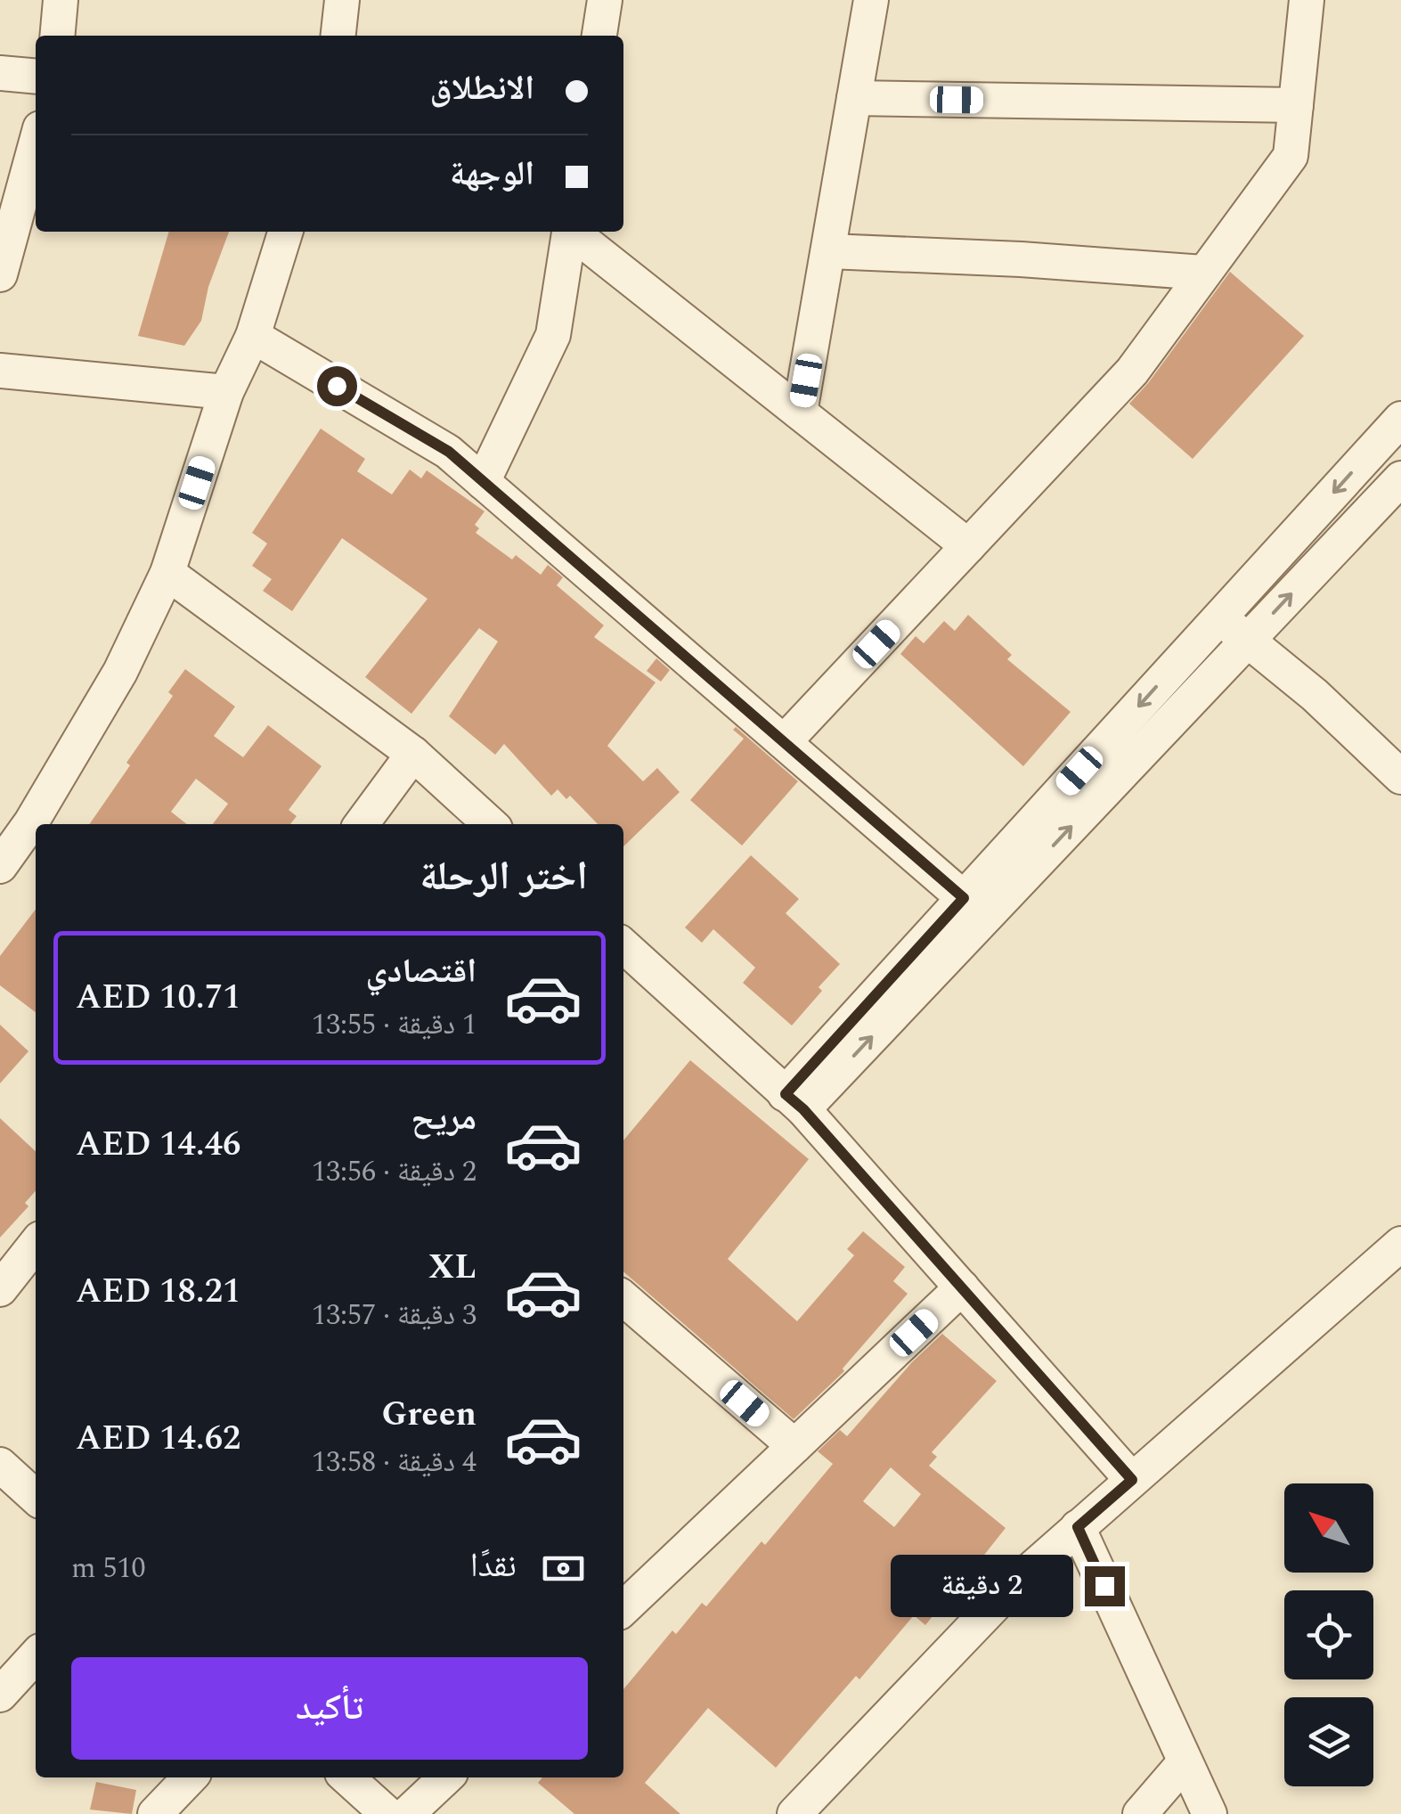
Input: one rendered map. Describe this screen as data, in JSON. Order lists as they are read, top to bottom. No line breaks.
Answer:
{"north":"top left","page":{"banner":["الانطلاق","الوجهة"],"heading":"اختر الرحلة","list":[{"name":"اقتصادي","note":"1 دقيقة · 13:55","value":"AED 10.71"},{"name":"مريح","note":"2 دقيقة · 13:56","value":"AED 14.46"},{"name":"XL","note":"3 دقيقة · 13:57","value":"AED 18.21"},{"name":"Green","note":"4 دقيقة · 13:58","value":"AED 14.62"}],"pay":["نقدًا","510 m"],"bubble":"2 دقيقة","buttons":"تأكيد"}}
